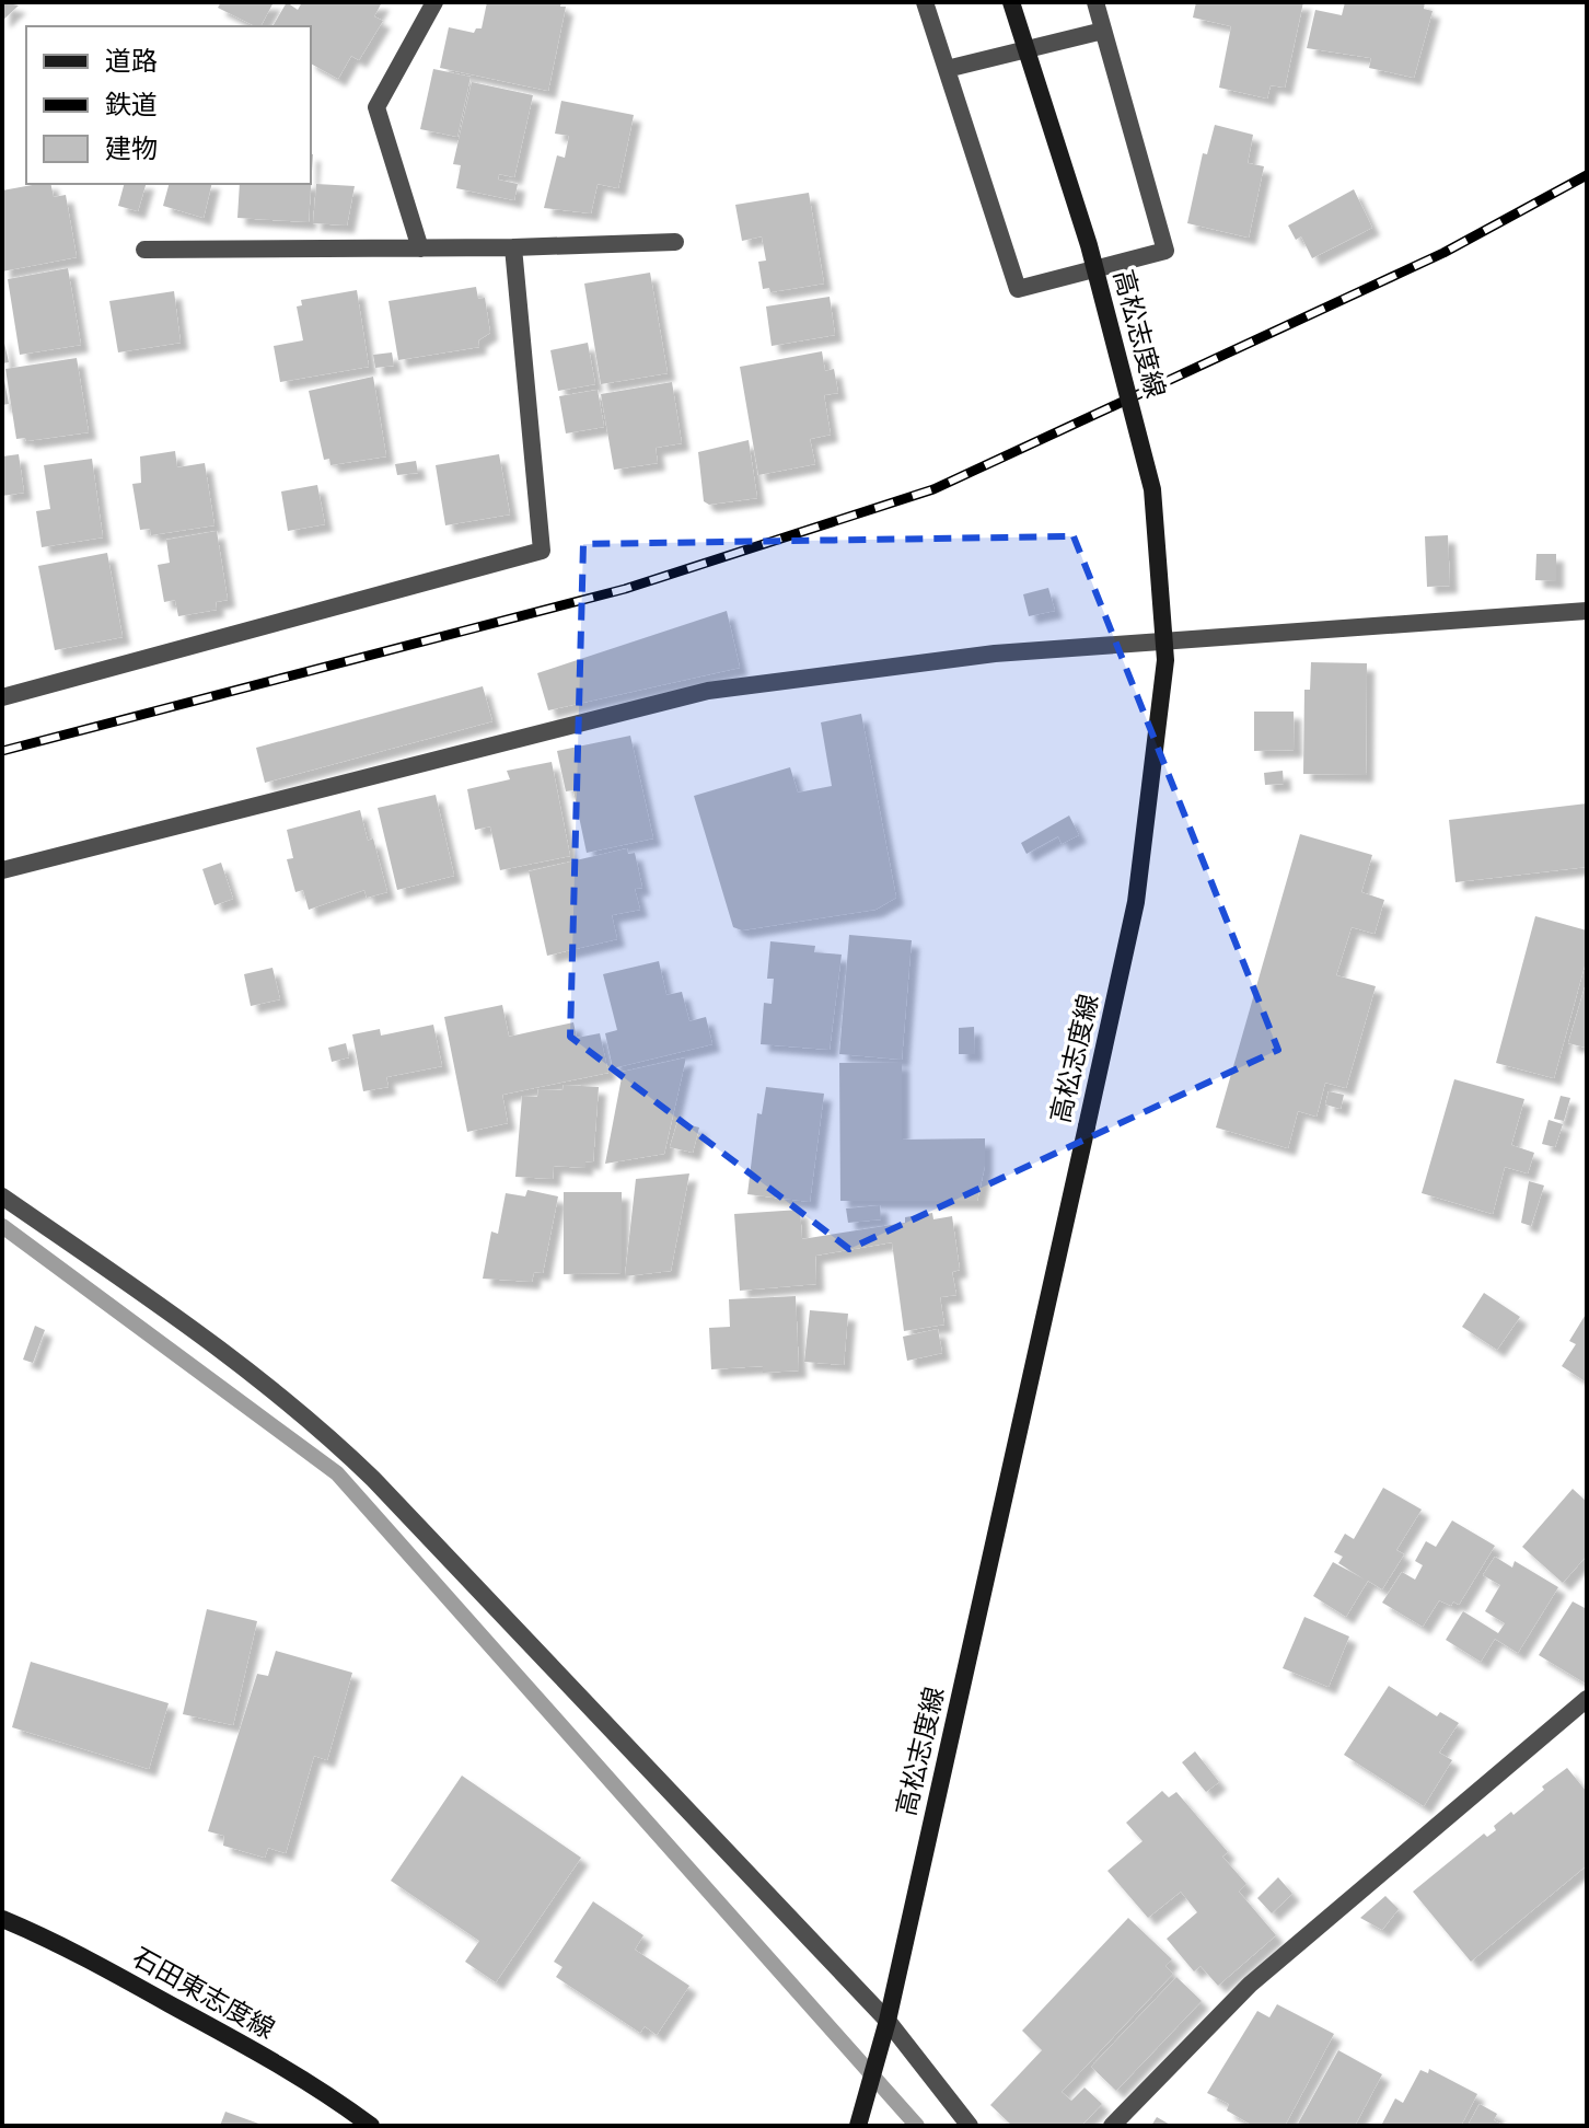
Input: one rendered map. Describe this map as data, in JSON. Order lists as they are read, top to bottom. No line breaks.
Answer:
{"streets":{"main road":["高松志度線","石田東志度線"]},"legend":["道路","鉄道","建物"]}
